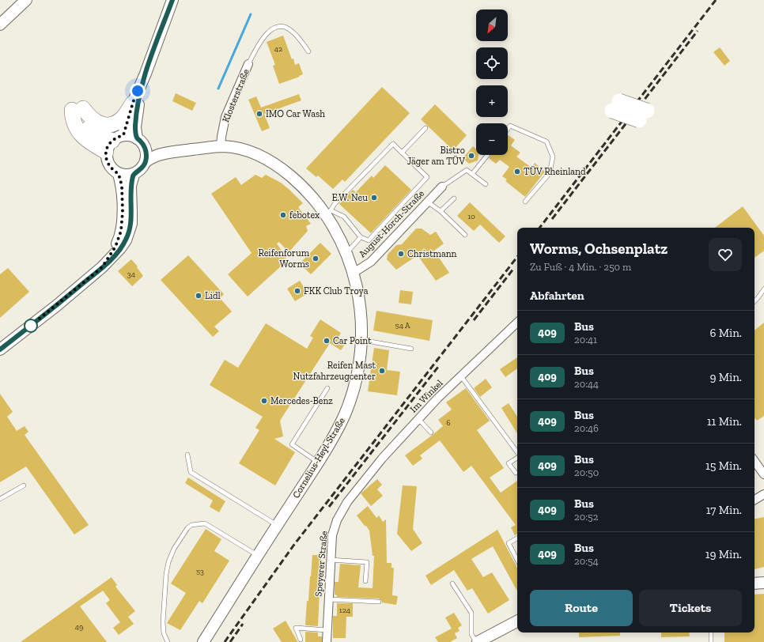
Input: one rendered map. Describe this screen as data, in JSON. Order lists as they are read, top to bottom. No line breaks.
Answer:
{"streets":{"main road":["Cornelius-Heyl-Straße"],"street":["Klosterstraße","August-Horch-Straße","Im Winkel","Speyerer Straße"]},"crossings":[["Klosterstraße","Cornelius-Heyl-Straße"],["August-Horch-Straße","Cornelius-Heyl-Straße"],["Im Winkel","Speyerer Straße"]],"places":["IMO Car Wash","Bistro Jäger am TÜV","TÜV Rheinland","E.W. Neu","febotex","Christmann","Reifenforum Worms","FKK Club Troya","Lidl","Car Point","Reifen Mast Nutzfahrzeugcenter","Mercedes-Benz"],"lines":["bus line 409"],"house_numbers":["42","10","34","54 A","6","53","124","49"],"north":"bottom left","page":{"map_buttons":["+","−"],"heading":[["Worms, Ochsenplatz","Zu Fuß · 4 Min. · 250 m"],"Abfahrten"],"list":[{"mark":"409","name":"Bus","note":"20:41","value":"6 Min."},{"mark":"409","name":"Bus","note":"20:44","value":"9 Min."},{"mark":"409","name":"Bus","note":"20:46","value":"11 Min."},{"mark":"409","name":"Bus","note":"20:50","value":"15 Min."},{"mark":"409","name":"Bus","note":"20:52","value":"17 Min."},{"mark":"409","name":"Bus","note":"20:54","value":"19 Min."}],"buttons":["Route","Tickets"]}}
